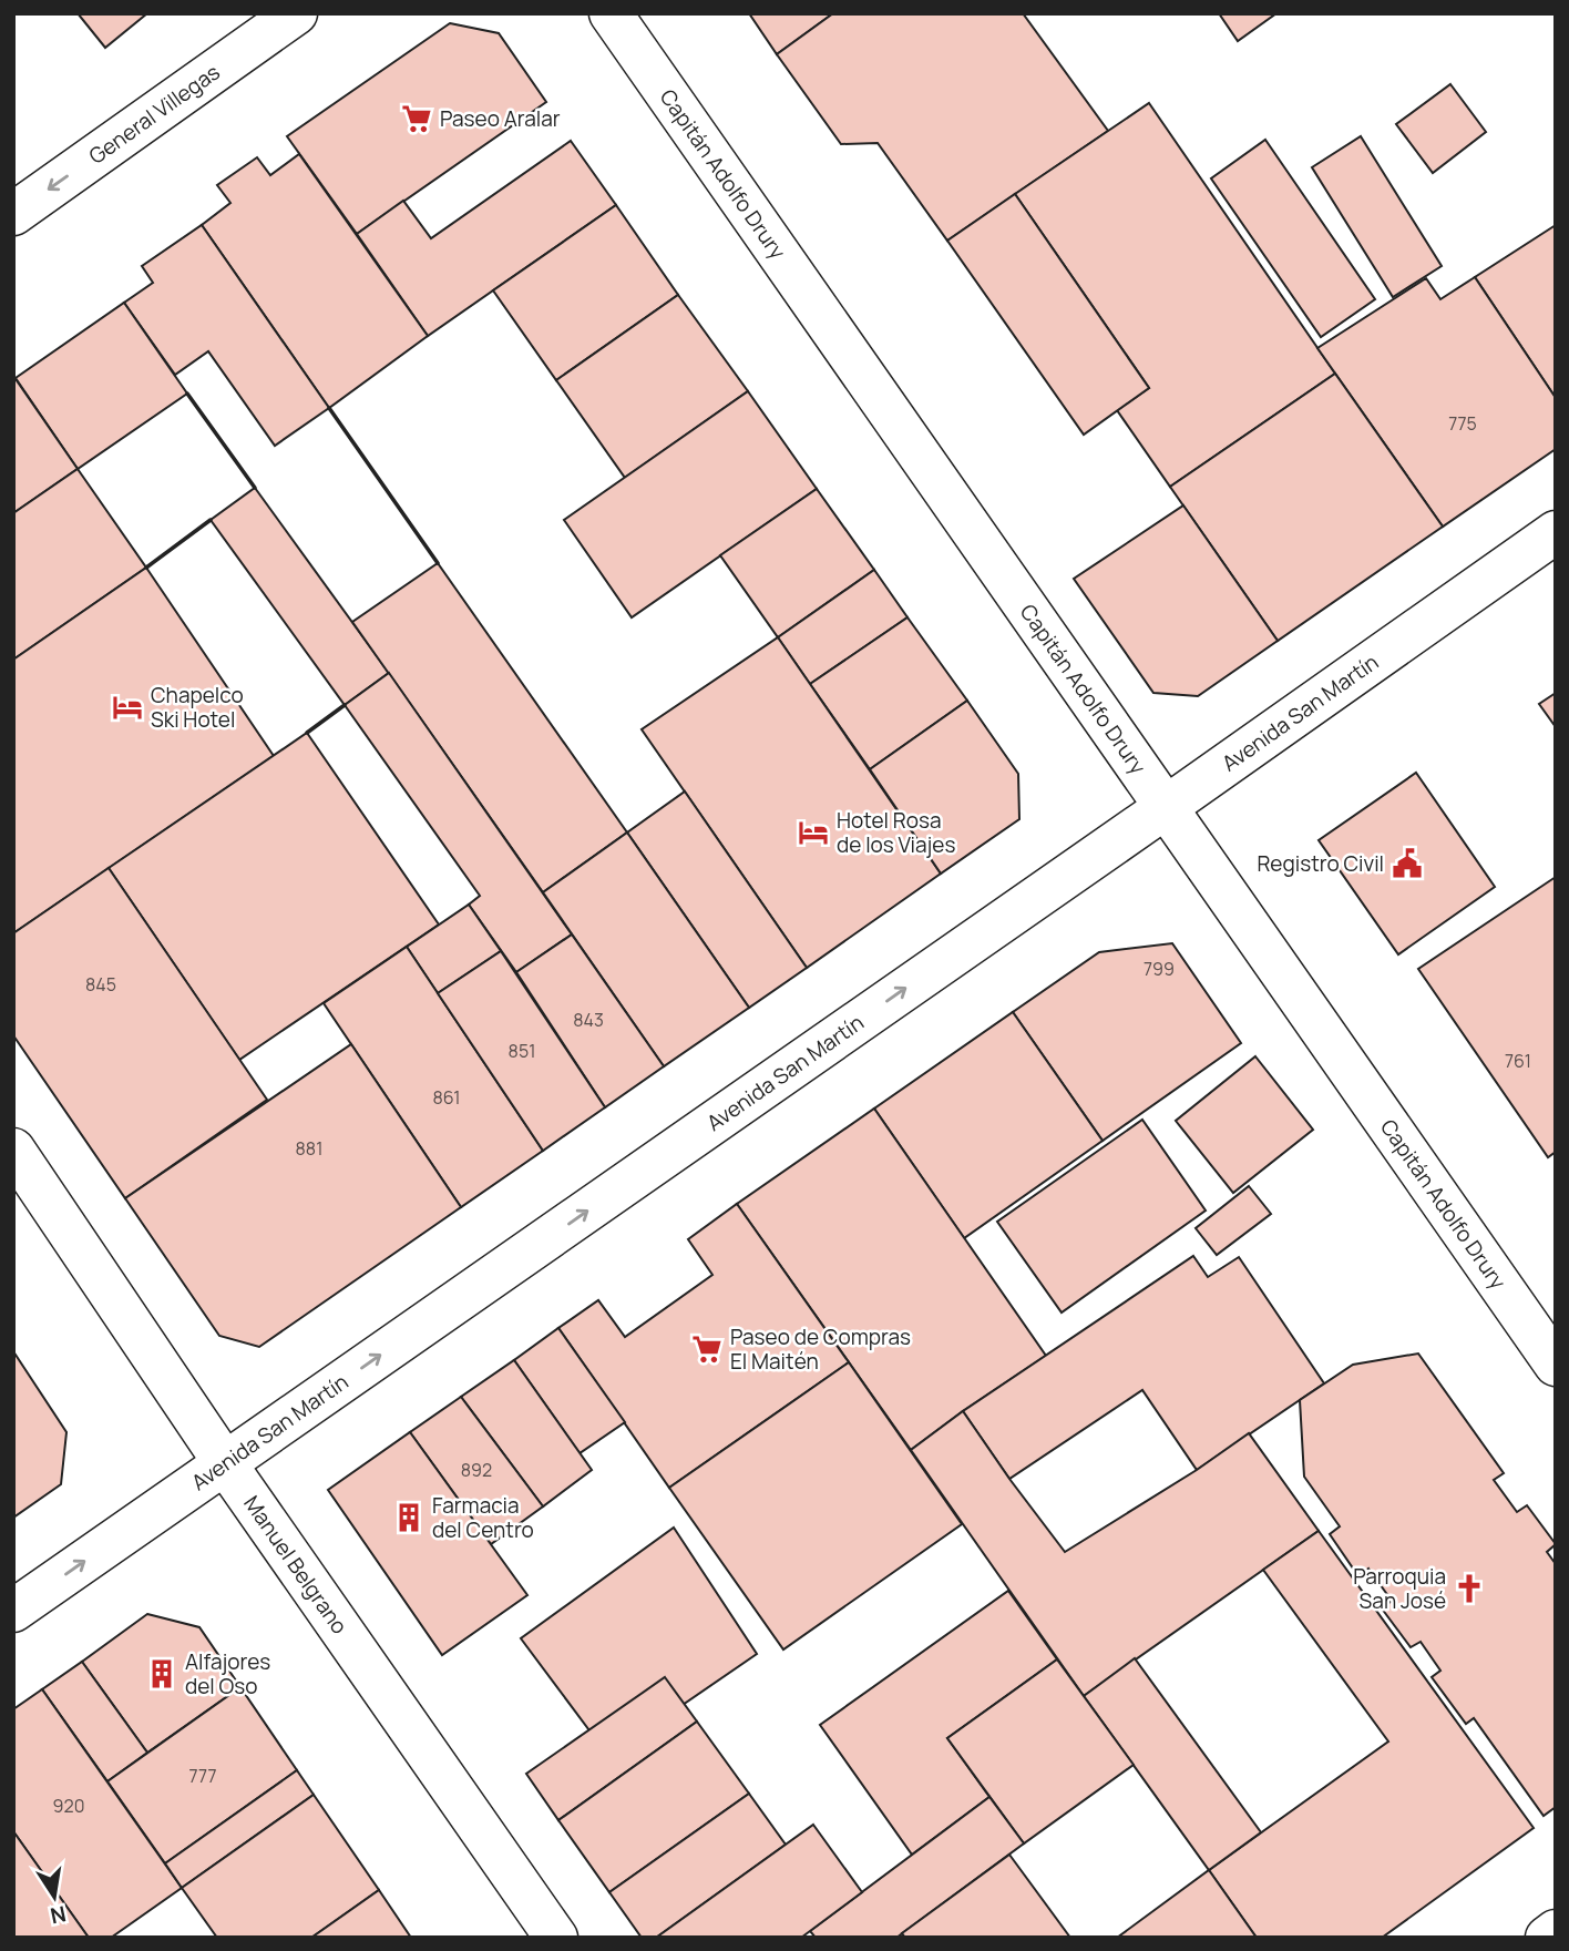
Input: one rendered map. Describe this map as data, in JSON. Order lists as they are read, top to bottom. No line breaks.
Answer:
{"streets":{"street":["General Villegas","Capitán Adolfo Drury","Avenida San Martín","Manuel Belgrano"]},"crossings":[["Capitán Adolfo Drury","Avenida San Martín"],["Avenida San Martín","Manuel Belgrano"]],"one_way":["General Villegas","Avenida San Martín"],"places":{"supermarket":["Paseo Aralar","Paseo de Compras El Maitén"],"hotel":["Chapelco Ski Hotel","Hotel Rosa de los Viajes"],"public building":["Registro Civil"],"building":["Farmacia del Centro","Alfajores del Oso"],"church":["Parroquia San José"]},"house_numbers":["775","799","845","843","851","761","861","881","892","777","920"],"north":"bottom"}
